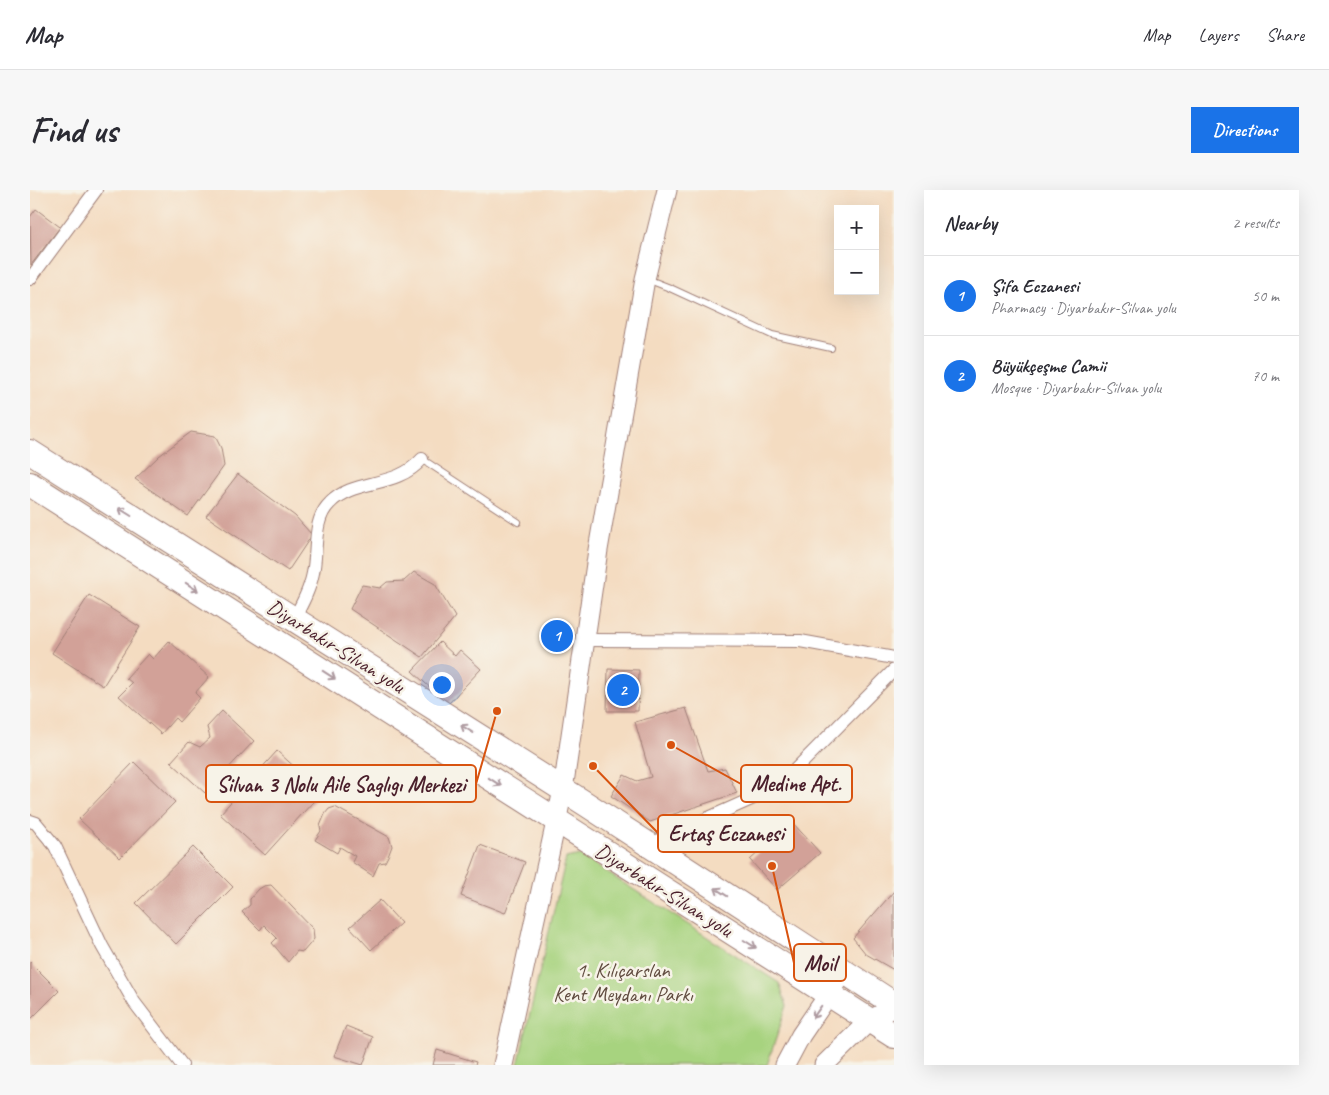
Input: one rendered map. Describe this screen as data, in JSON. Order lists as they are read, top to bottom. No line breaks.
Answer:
{"streets":{"highway":["Diyarbakır-Silvan yolu"]},"parks":["1. Kılıçarslan Kent Meydanı Parkı"],"places":["Silvan 3 Nolu Aile Saglıgı Merkezi","Medine Apt.","Ertaş Eczanesi","Moil"],"page":{"header":"Map","nav":["Map","Layers","Share"],"buttons":"Directions","title":"Find us","heading":["Nearby","2 results"],"map_buttons":["+","−"],"list":[{"mark":"1","name":"Şifa Eczanesi","note":"Pharmacy · Diyarbakır-Silvan yolu","value":"50 m"},{"mark":"2","name":"Büyükçeşme Camii","note":"Mosque · Diyarbakır-Silvan yolu","value":"70 m"}],"pins":["1","2"]}}
